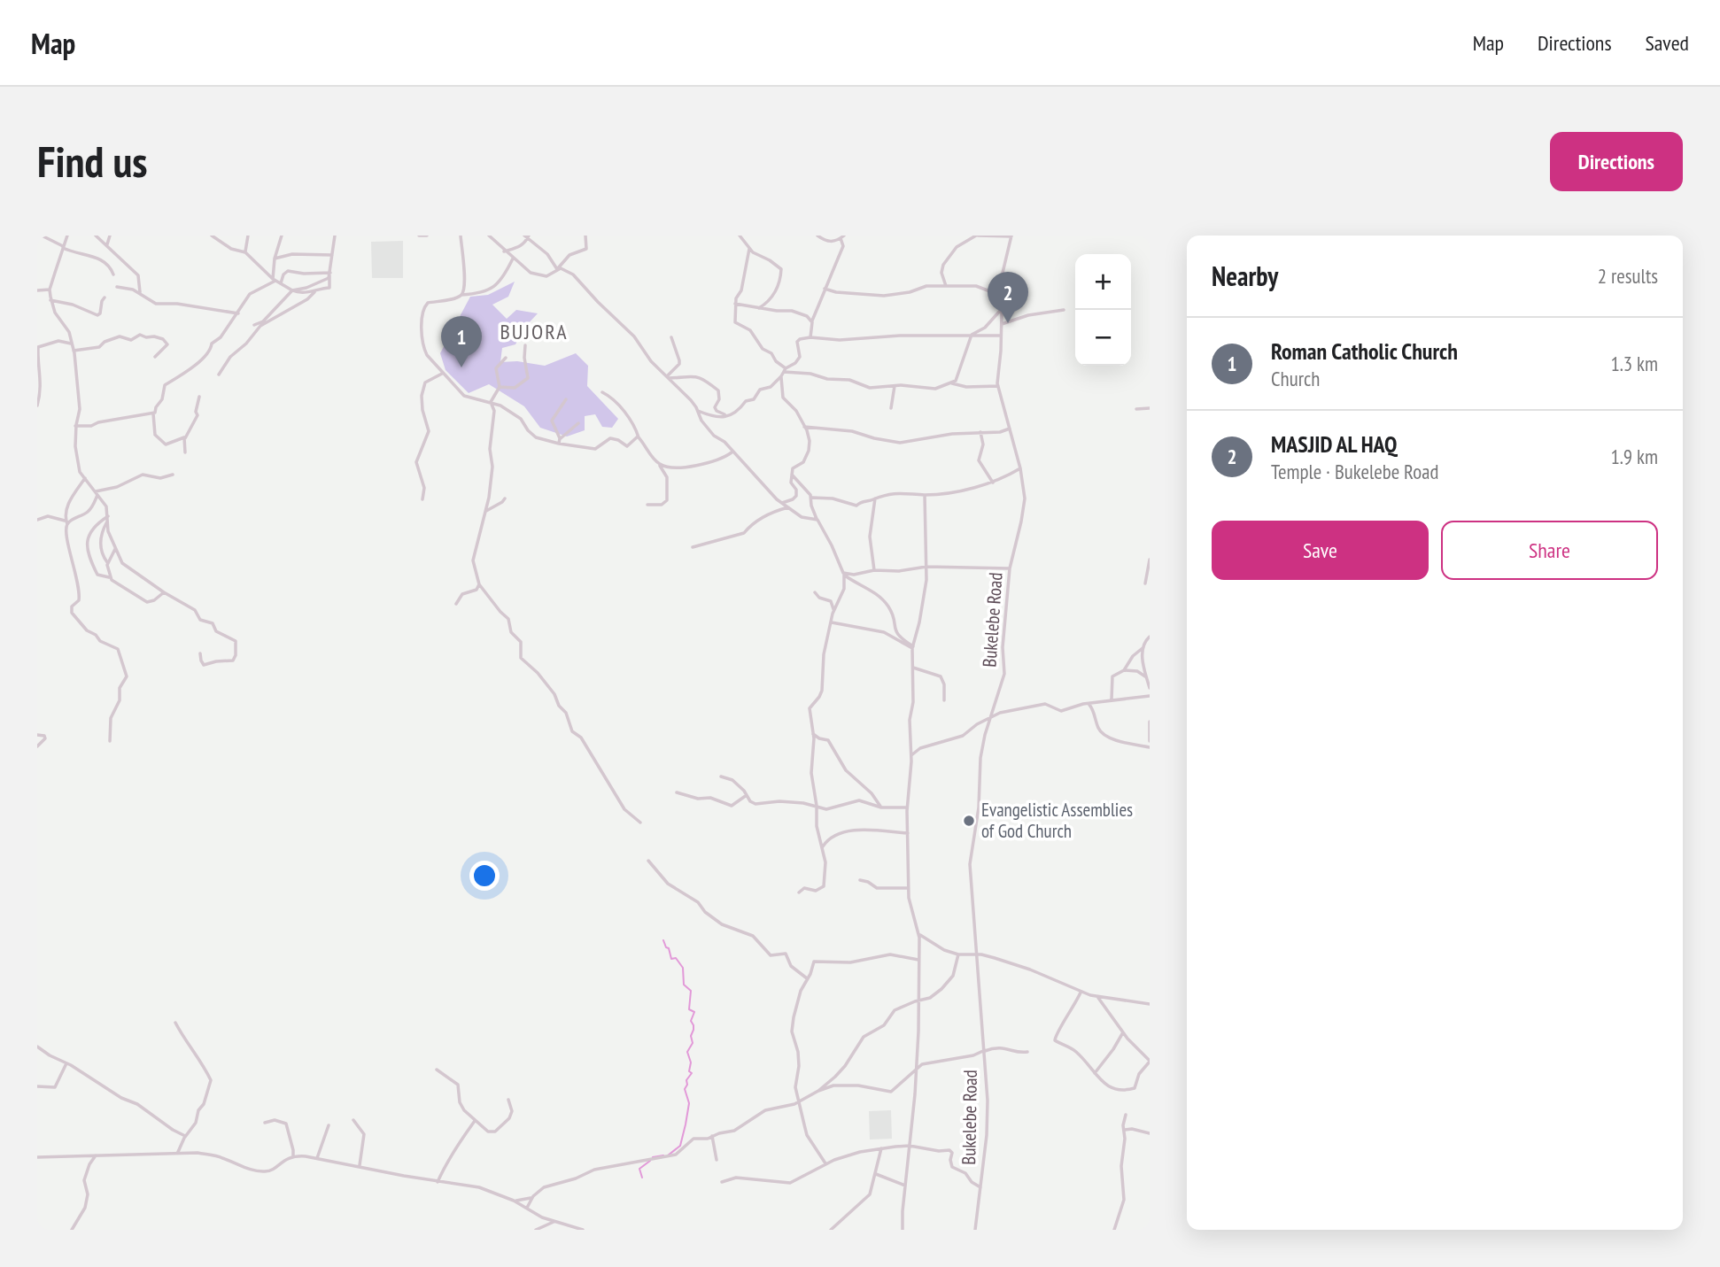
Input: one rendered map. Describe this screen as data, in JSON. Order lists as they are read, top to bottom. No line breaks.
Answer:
{"streets":{"street":["Bukelebe Road"]},"districts":["BUJORA"],"places":["Evangelistic Assemblies of God Church"],"page":{"header":"Map","nav":["Map","Directions","Saved"],"buttons":["Directions",["Save","Share"]],"title":"Find us","heading":["Nearby","2 results"],"map_buttons":["+","−"],"pins":["2","1"],"list":[{"mark":"1","name":"Roman Catholic Church","note":"Church","value":"1.3 km"},{"mark":"2","name":"MASJID AL HAQ","note":"Temple · Bukelebe Road","value":"1.9 km"}]}}
